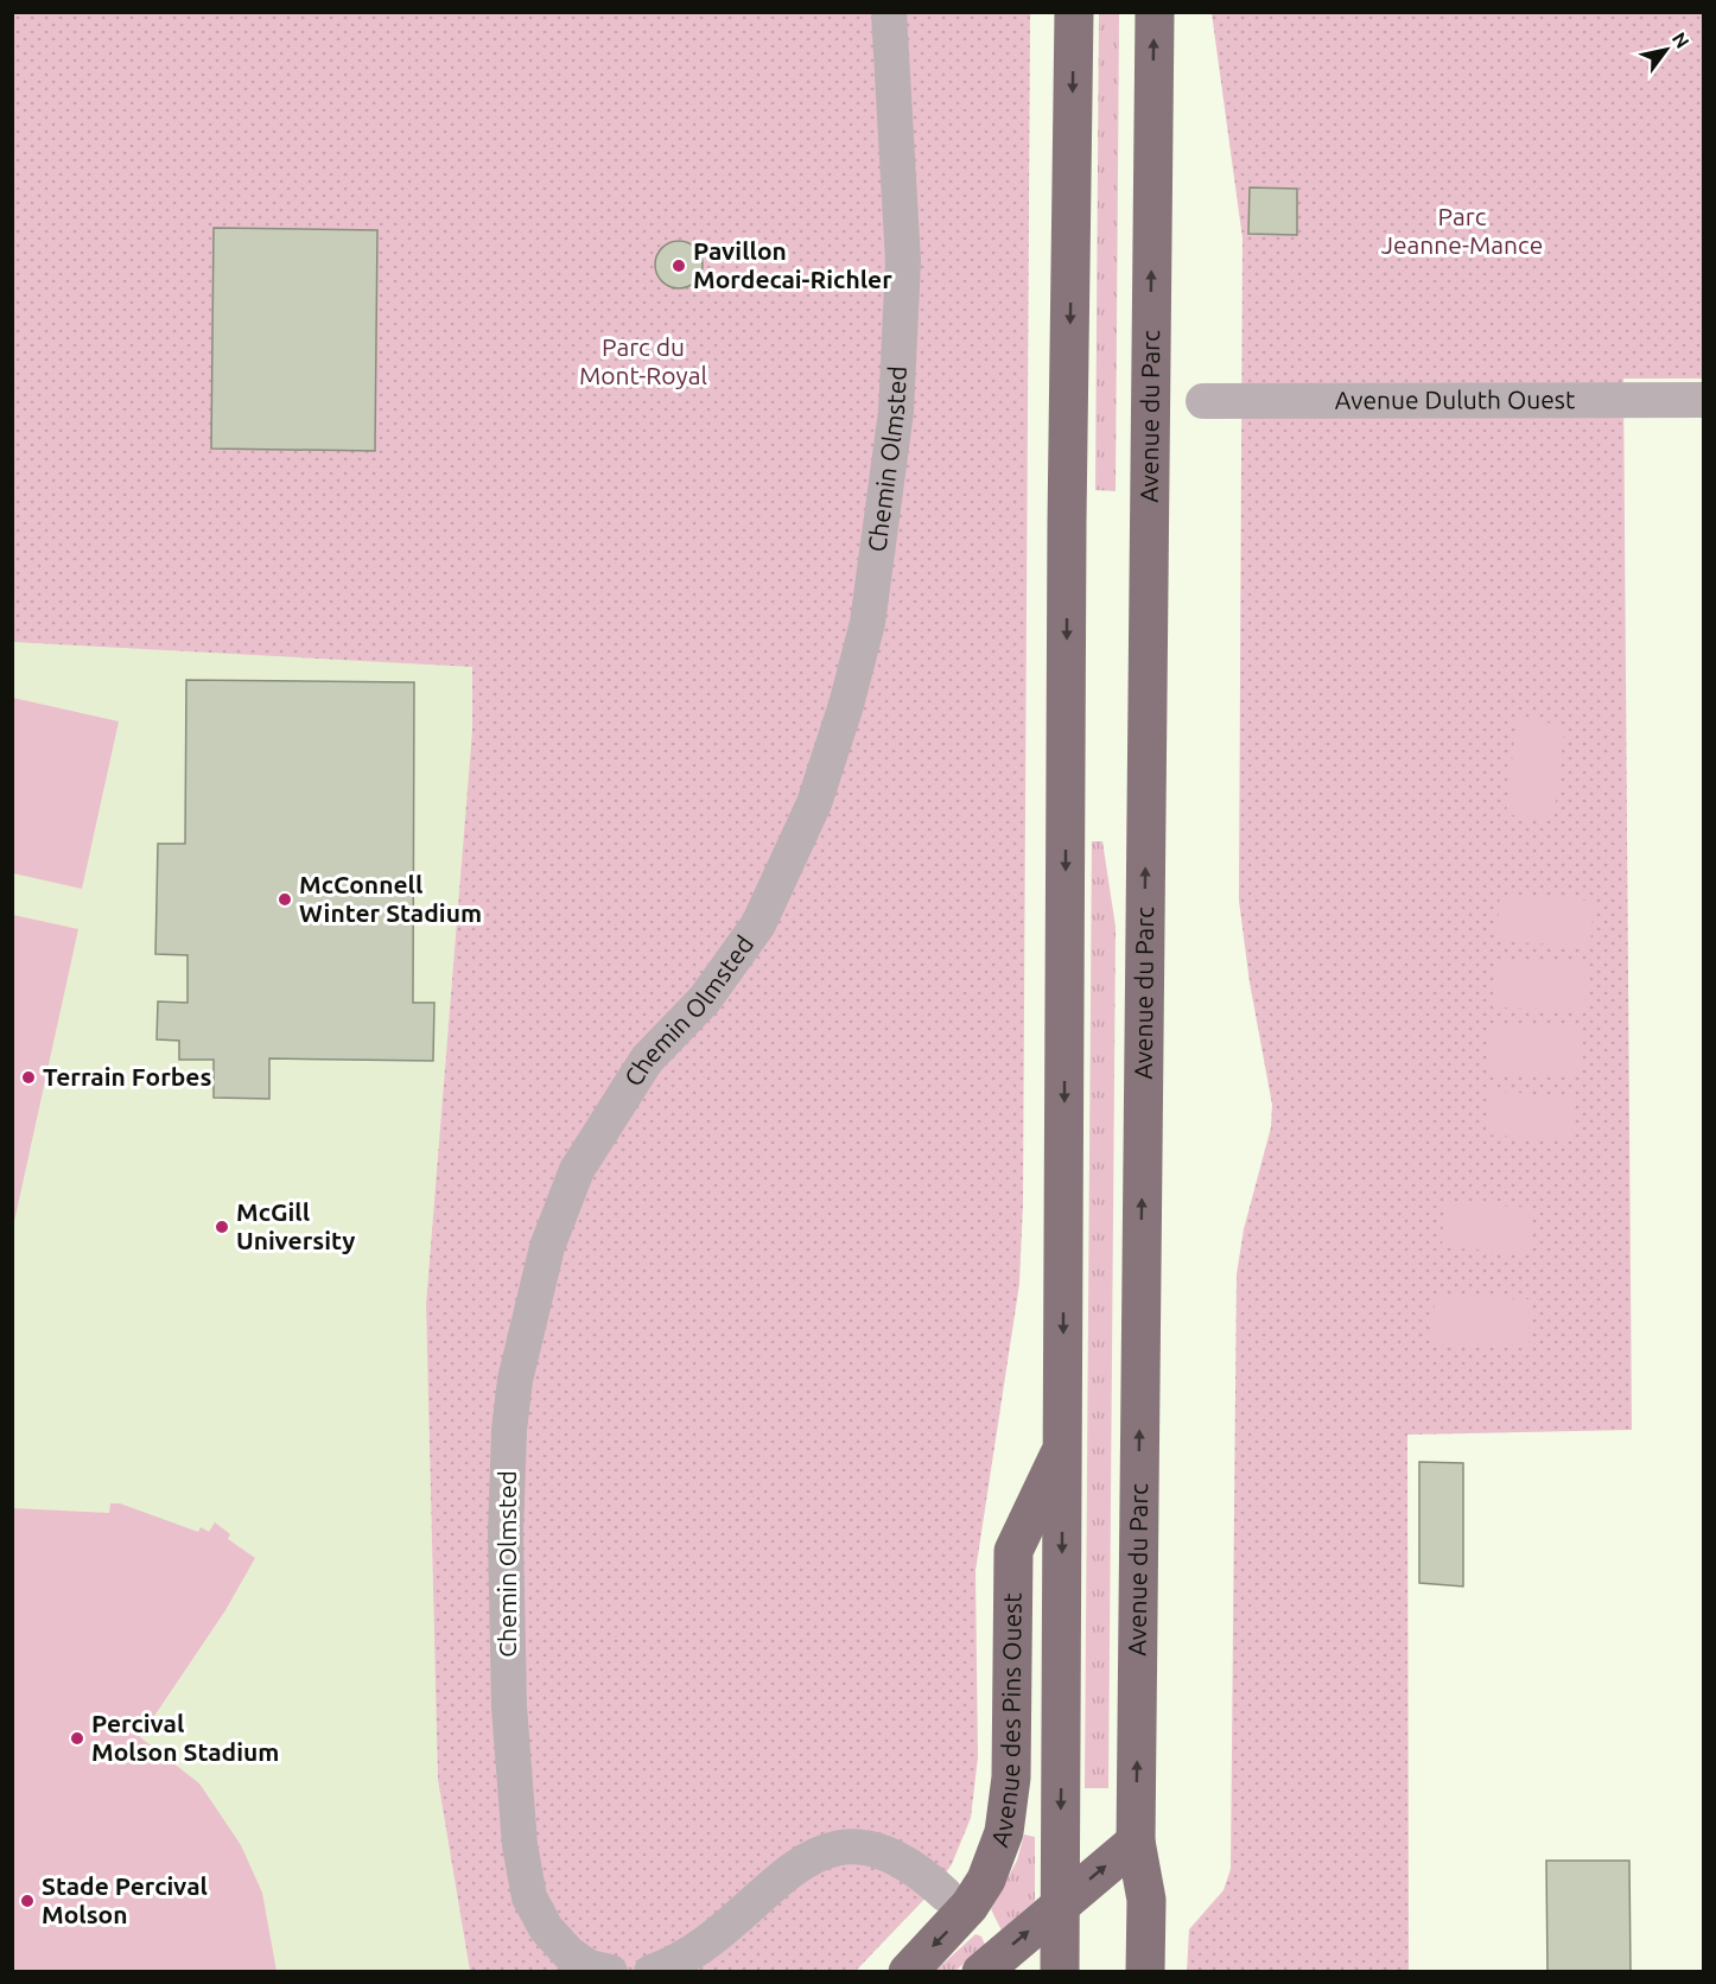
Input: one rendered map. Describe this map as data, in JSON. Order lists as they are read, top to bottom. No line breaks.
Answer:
{"streets":{"main road":["Avenue du Parc","Avenue des Pins Ouest"],"street":["Avenue Duluth Ouest","Chemin Olmsted"]},"parks":["Parc Jeanne-Mance","Parc du Mont-Royal"],"places":["Pavillon Mordecai-Richler","McConnell Winter Stadium","Terrain Forbes","McGill University","Percival Molson Stadium","Stade Percival Molson"],"north":"top right"}
